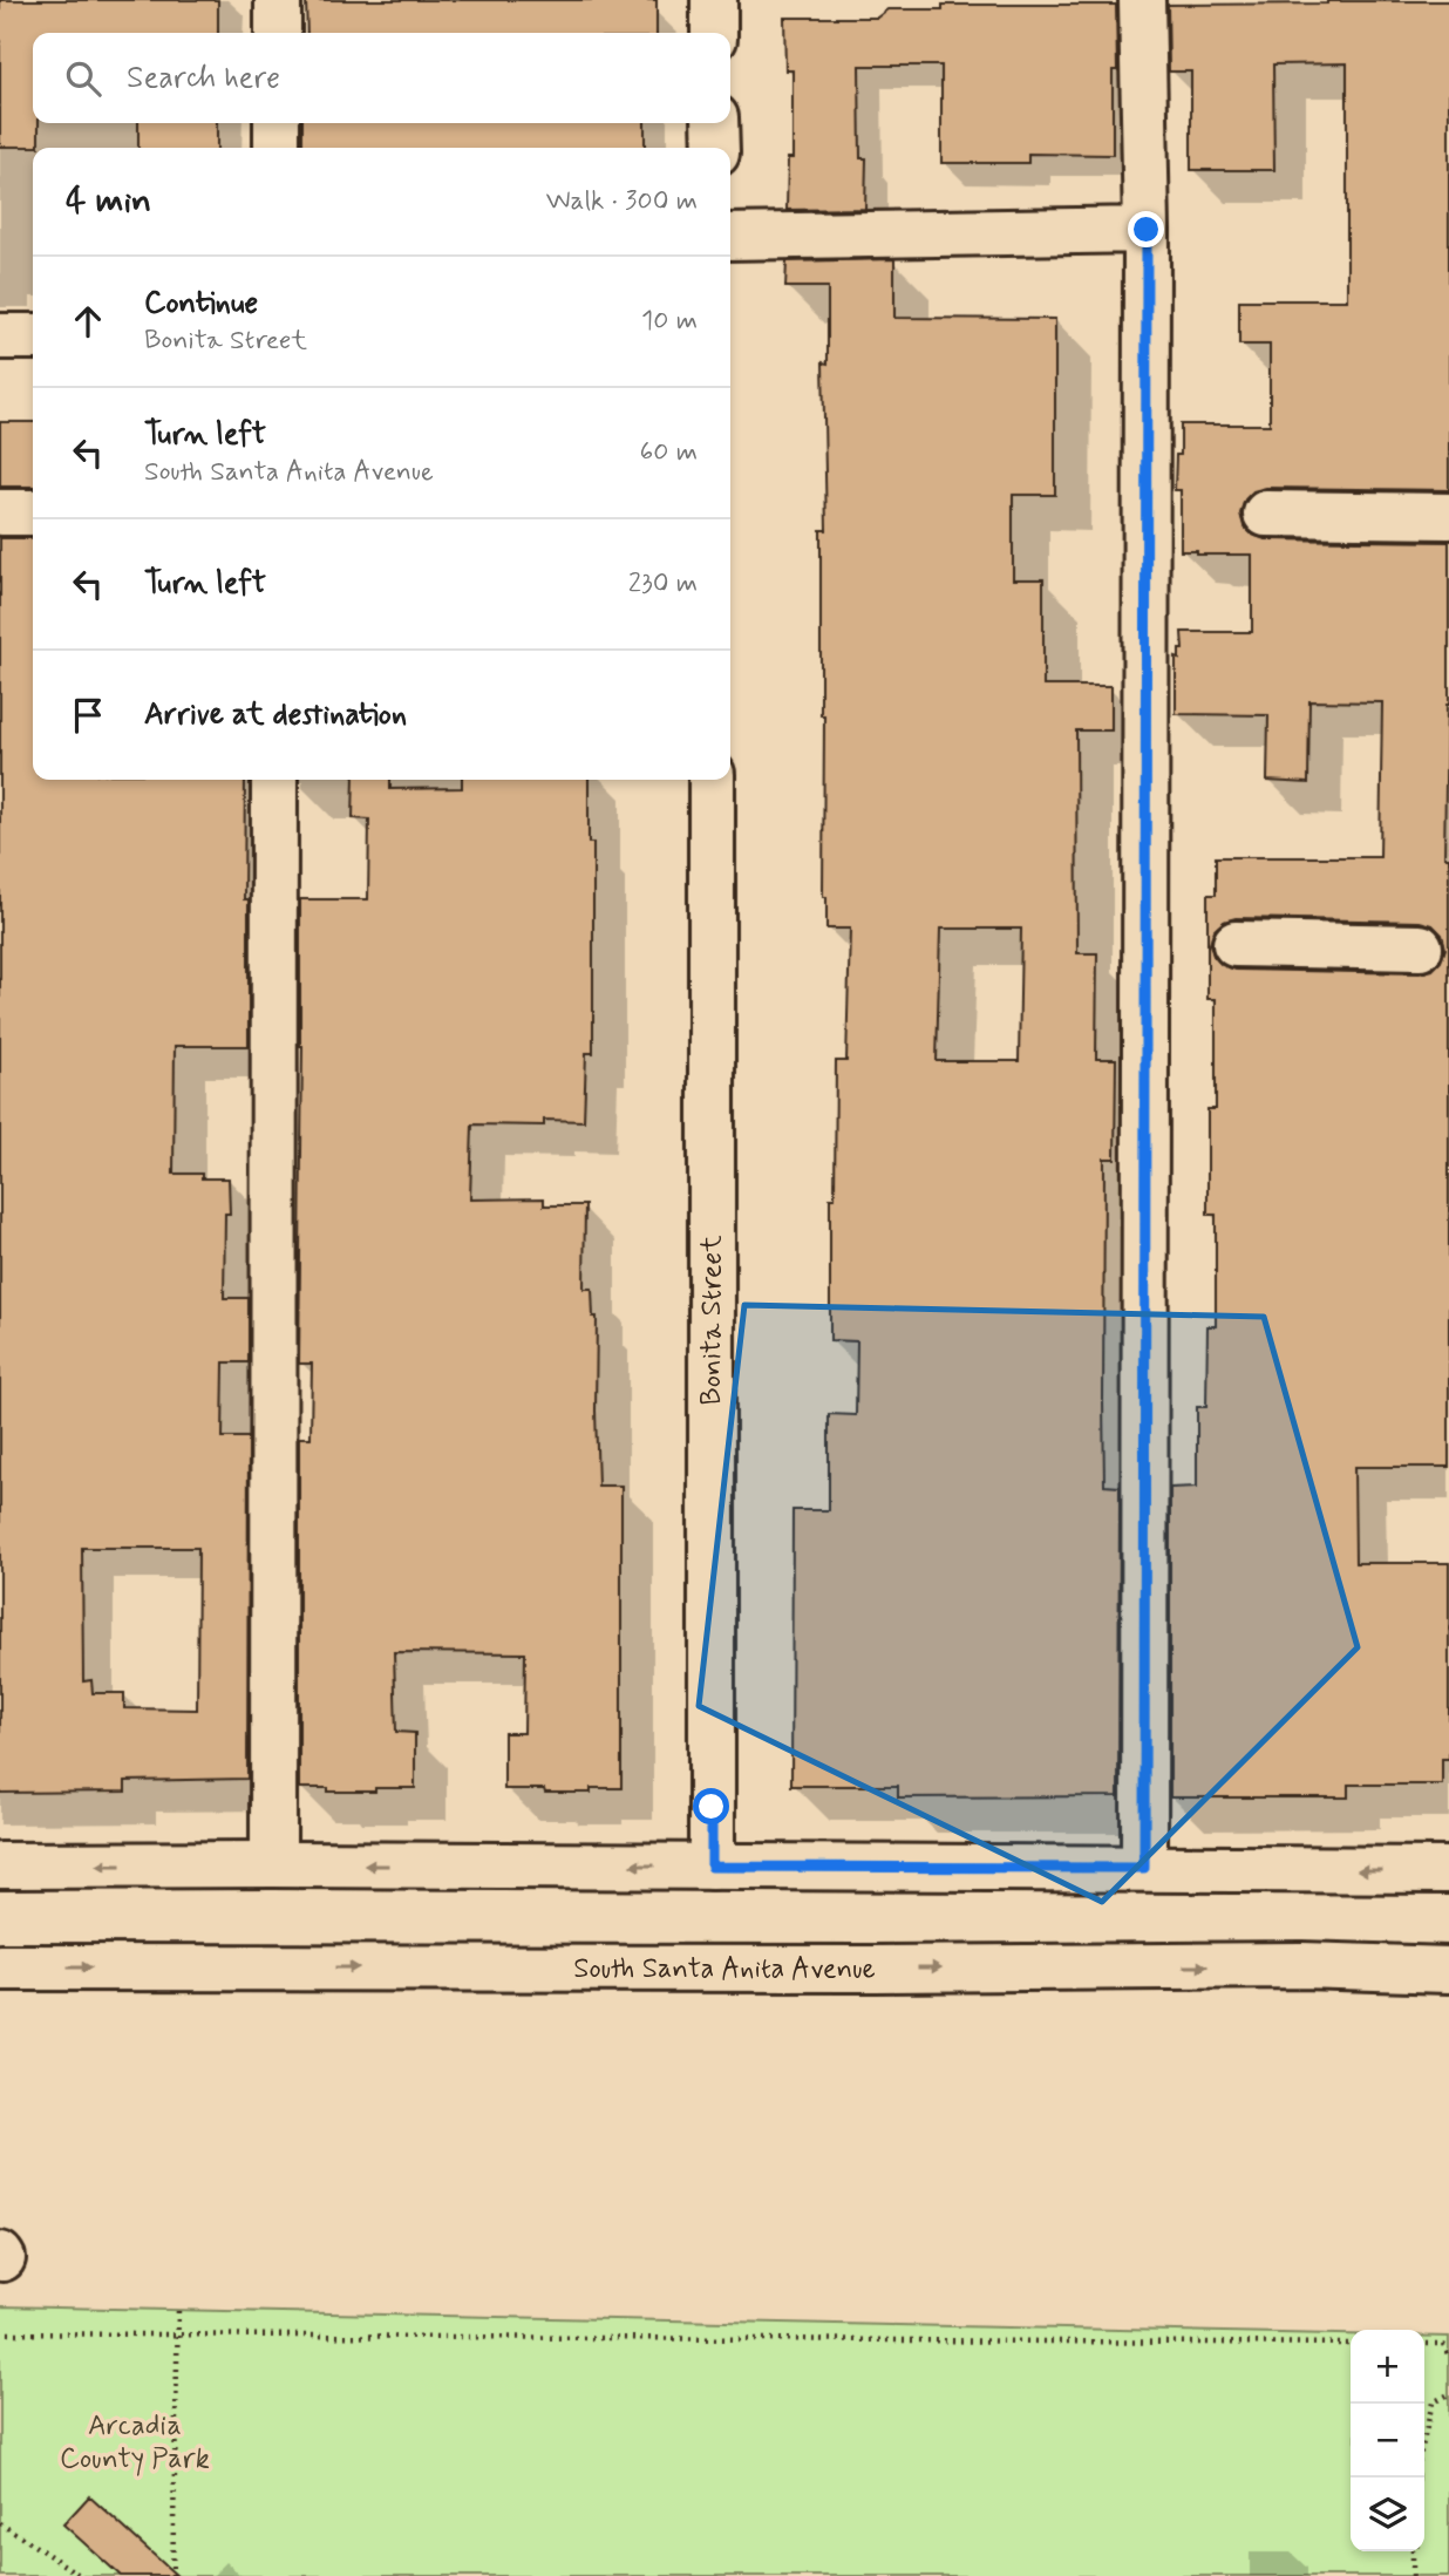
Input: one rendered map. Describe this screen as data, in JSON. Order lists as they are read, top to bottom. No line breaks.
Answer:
{"streets":{"main road":["Bonita Street","South Santa Anita Avenue"]},"parks":["Arcadia County Park"],"page":{"search":"Search here","heading":["4 min","Walk · 300 m"],"list":[["Continue","Bonita Street","10 m"],["Turn left","South Santa Anita Avenue","60 m"],["Turn left","230 m"],"Arrive at destination"],"map_buttons":["+","−"]}}
